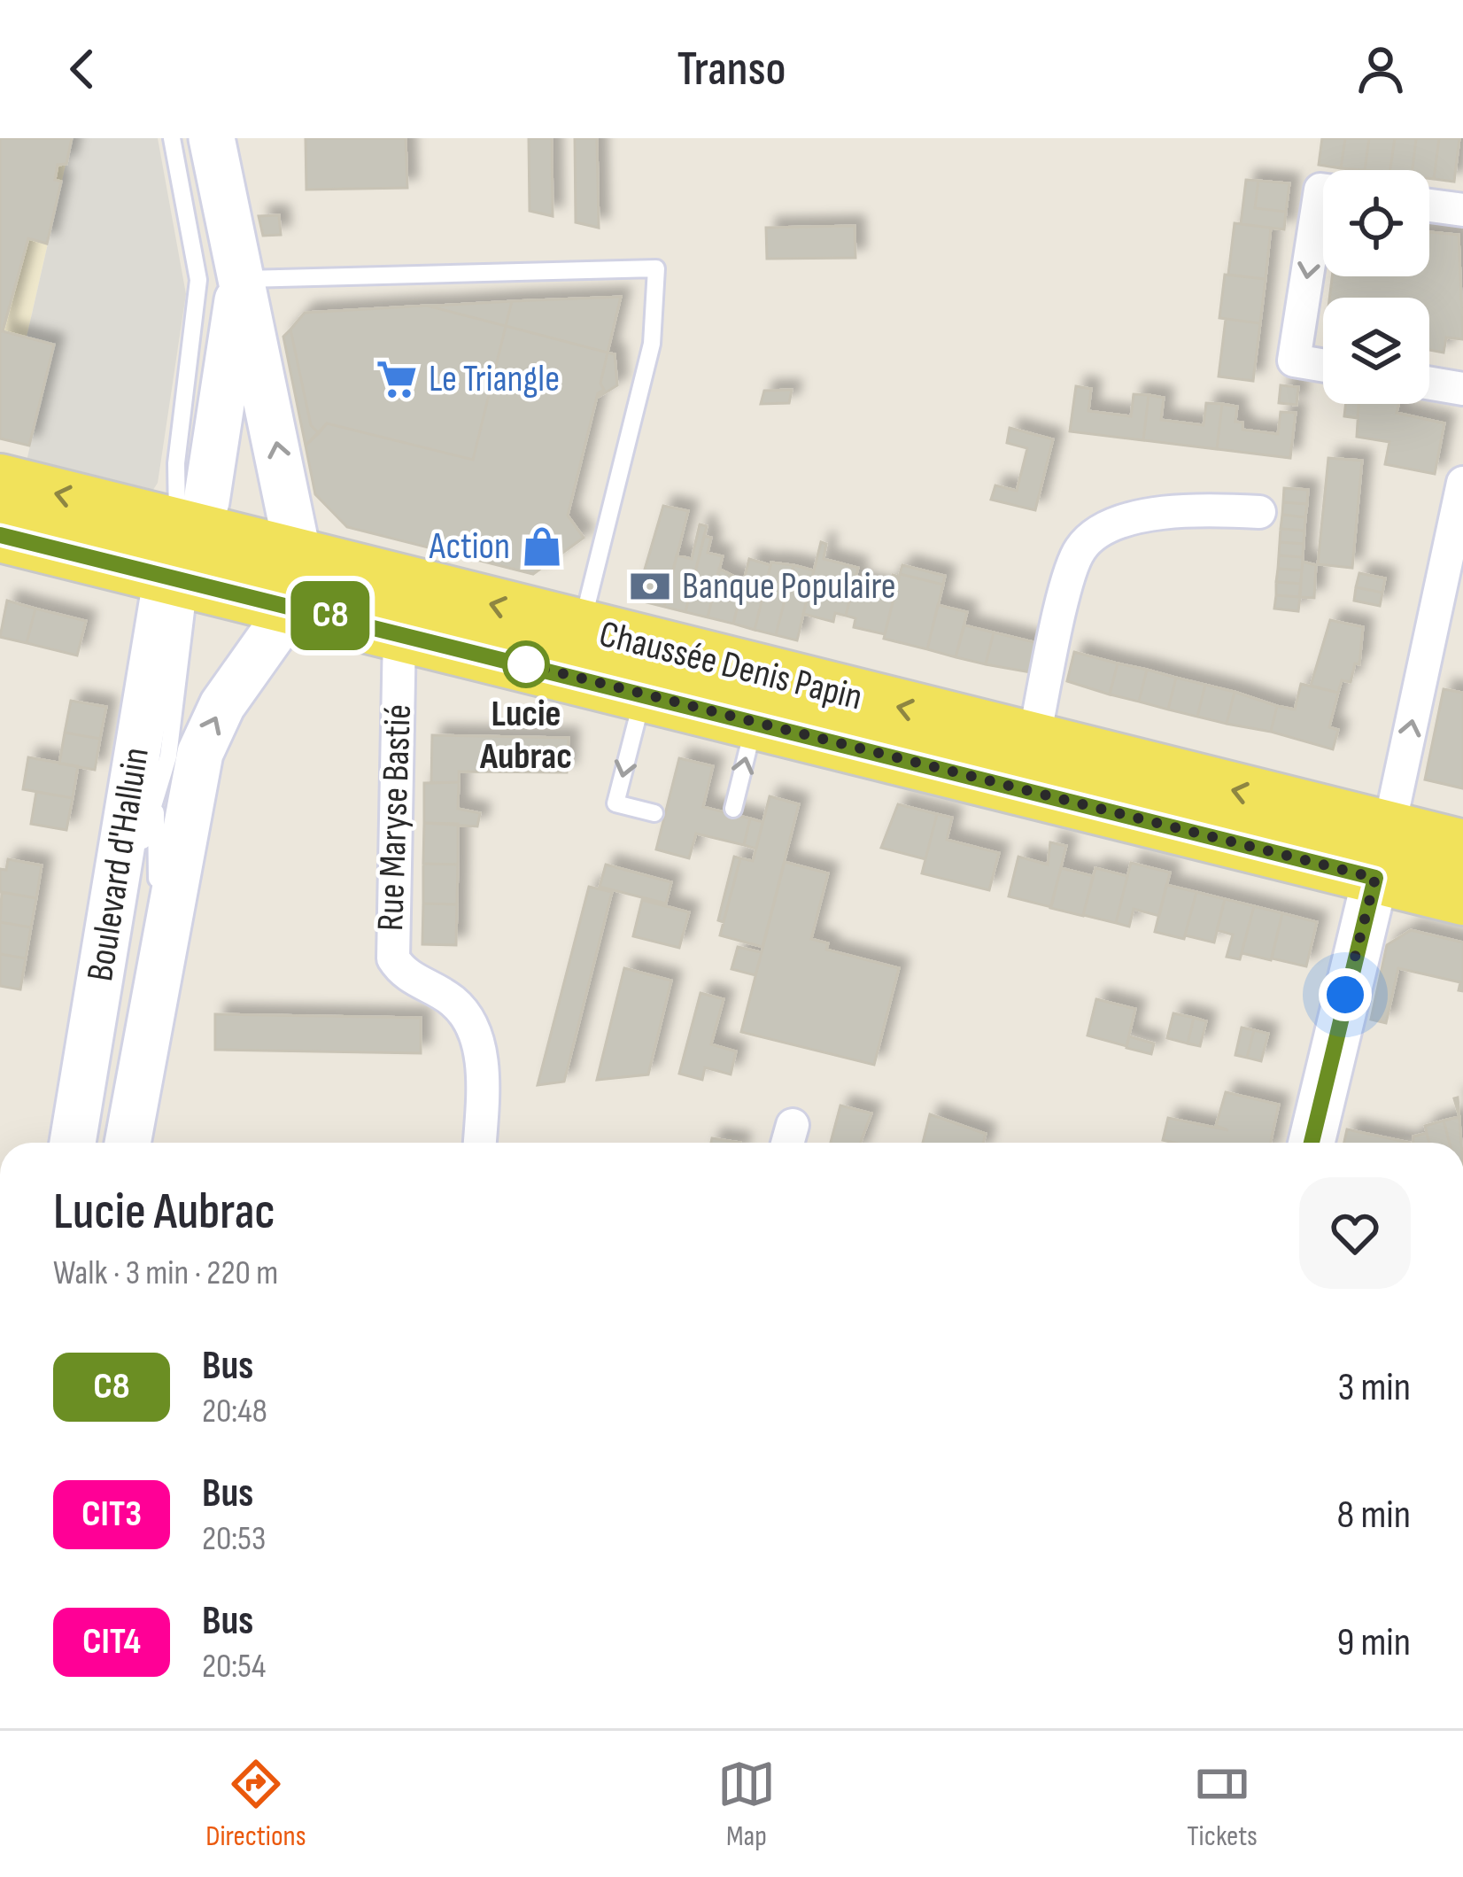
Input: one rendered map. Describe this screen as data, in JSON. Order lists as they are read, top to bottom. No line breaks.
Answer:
{"streets":{"main road":["Chaussée Denis Papin","Boulevard d'Halluin"],"street":["Rue Maryse Bastié"]},"crossings":[["Chaussée Denis Papin","Rue Maryse Bastié"],["Chaussée Denis Papin","Boulevard d'Halluin"]],"places":{"supermarket":["Le Triangle"],"shop":["Action"],"bank":["Banque Populaire"],"other":["Lucie Aubrac"]},"lines":["bus line C8"],"page":{"header":"Transo","on_map":"C8","heading":["Lucie Aubrac","Walk · 3 min · 220 m"],"list":[{"mark":"C8","name":"Bus","note":"20:48","value":"3 min"},{"mark":"CIT3","name":"Bus","note":"20:53","value":"8 min"},{"mark":"CIT4","name":"Bus","note":"20:54","value":"9 min"}],"tabs":["Directions","Map","Tickets"]}}
